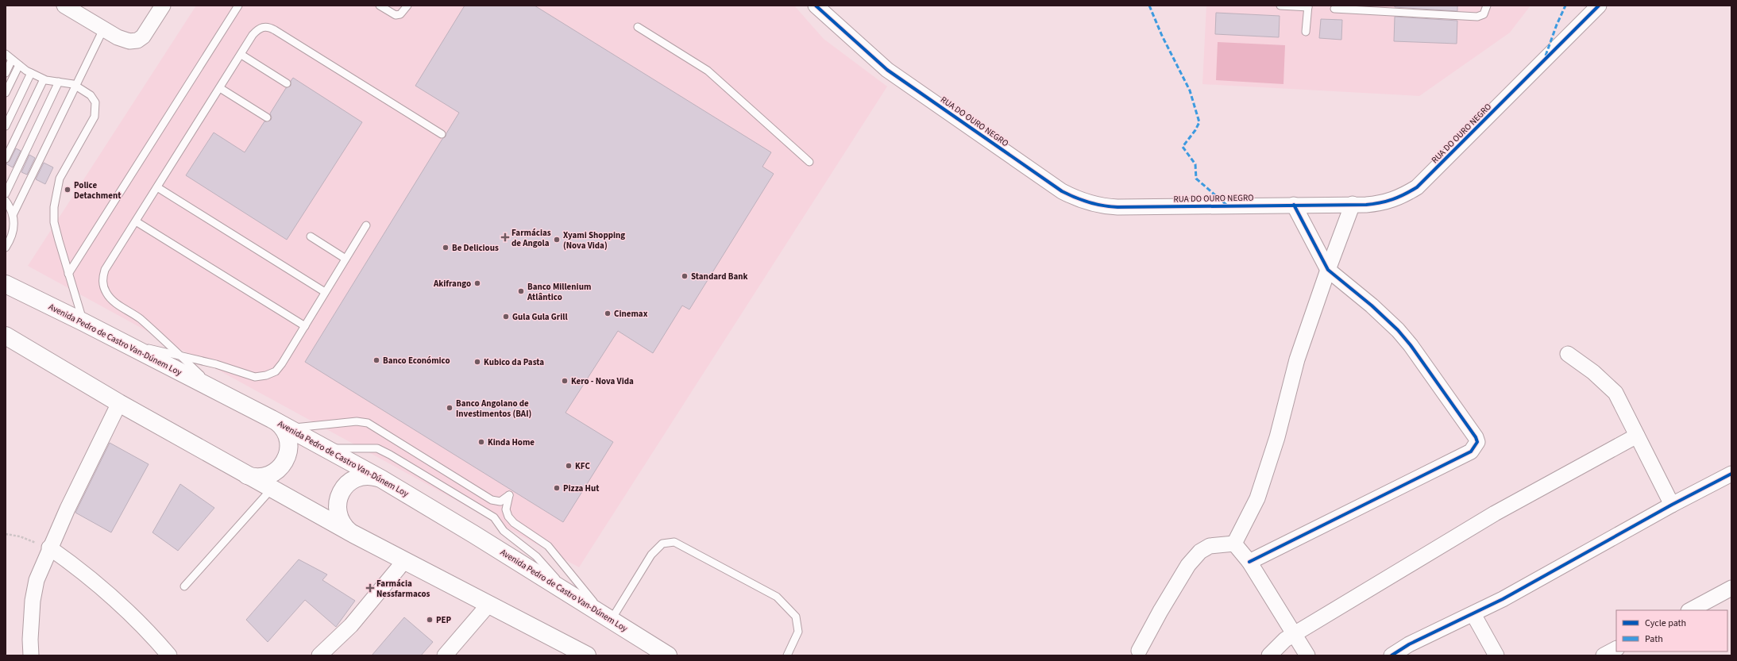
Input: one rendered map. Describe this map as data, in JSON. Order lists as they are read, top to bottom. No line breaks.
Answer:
{"streets":{"highway":["Avenida Pedro de Castro Van-Dúnem Loy"],"street":["RUA DO OURO NEGRO"]},"places":{"other":["Police Detachment","Xyami Shopping (Nova Vida)","Be Delicious","Standard Bank","Akifrango","Banco Millenium Atlântico","Cinemax","Gula Gula Grill","Banco Económico","Kubico da Pasta","Kero - Nova Vida","Banco Angolano de Investimentos (BAI)","Kinda Home","KFC","Pizza Hut","PEP"],"health":["Farmácias de Angola","Farmácia Nessfarmacos"]},"legend":["Cycle path","Path"]}
